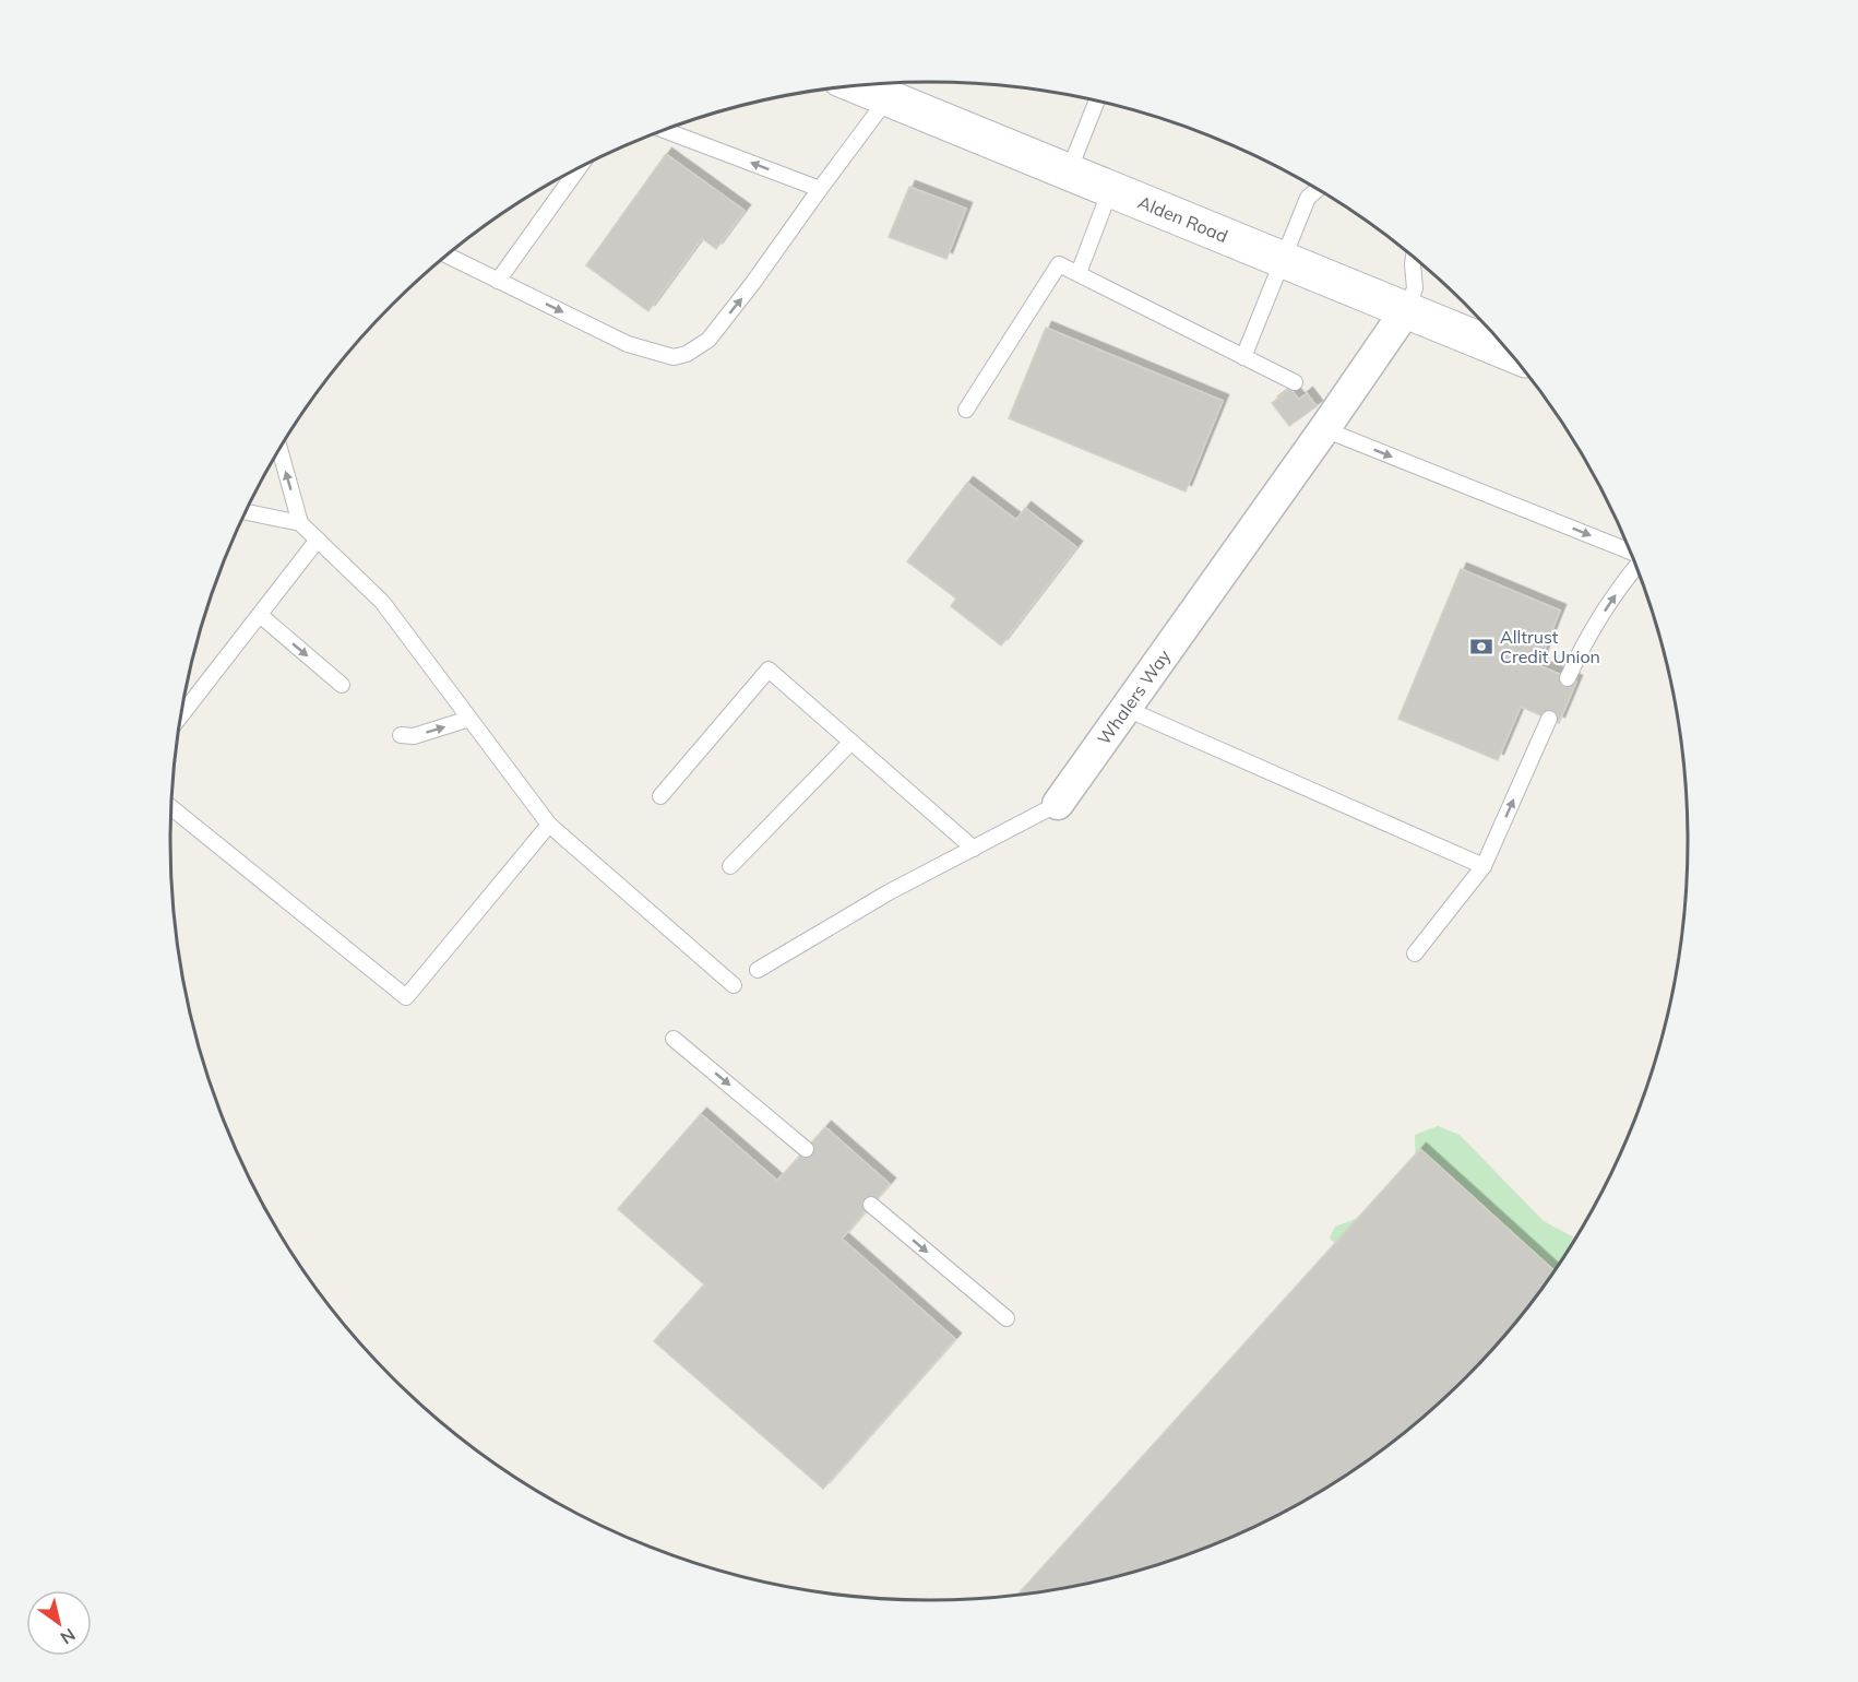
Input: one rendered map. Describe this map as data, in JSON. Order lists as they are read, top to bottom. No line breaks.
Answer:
{"streets":{"main road":["Alden Road"],"street":["Whalers Way"]},"crossings":[["Alden Road","Whalers Way"]],"places":{"bank":["Alltrust Credit Union"]},"north":"bottom right"}
